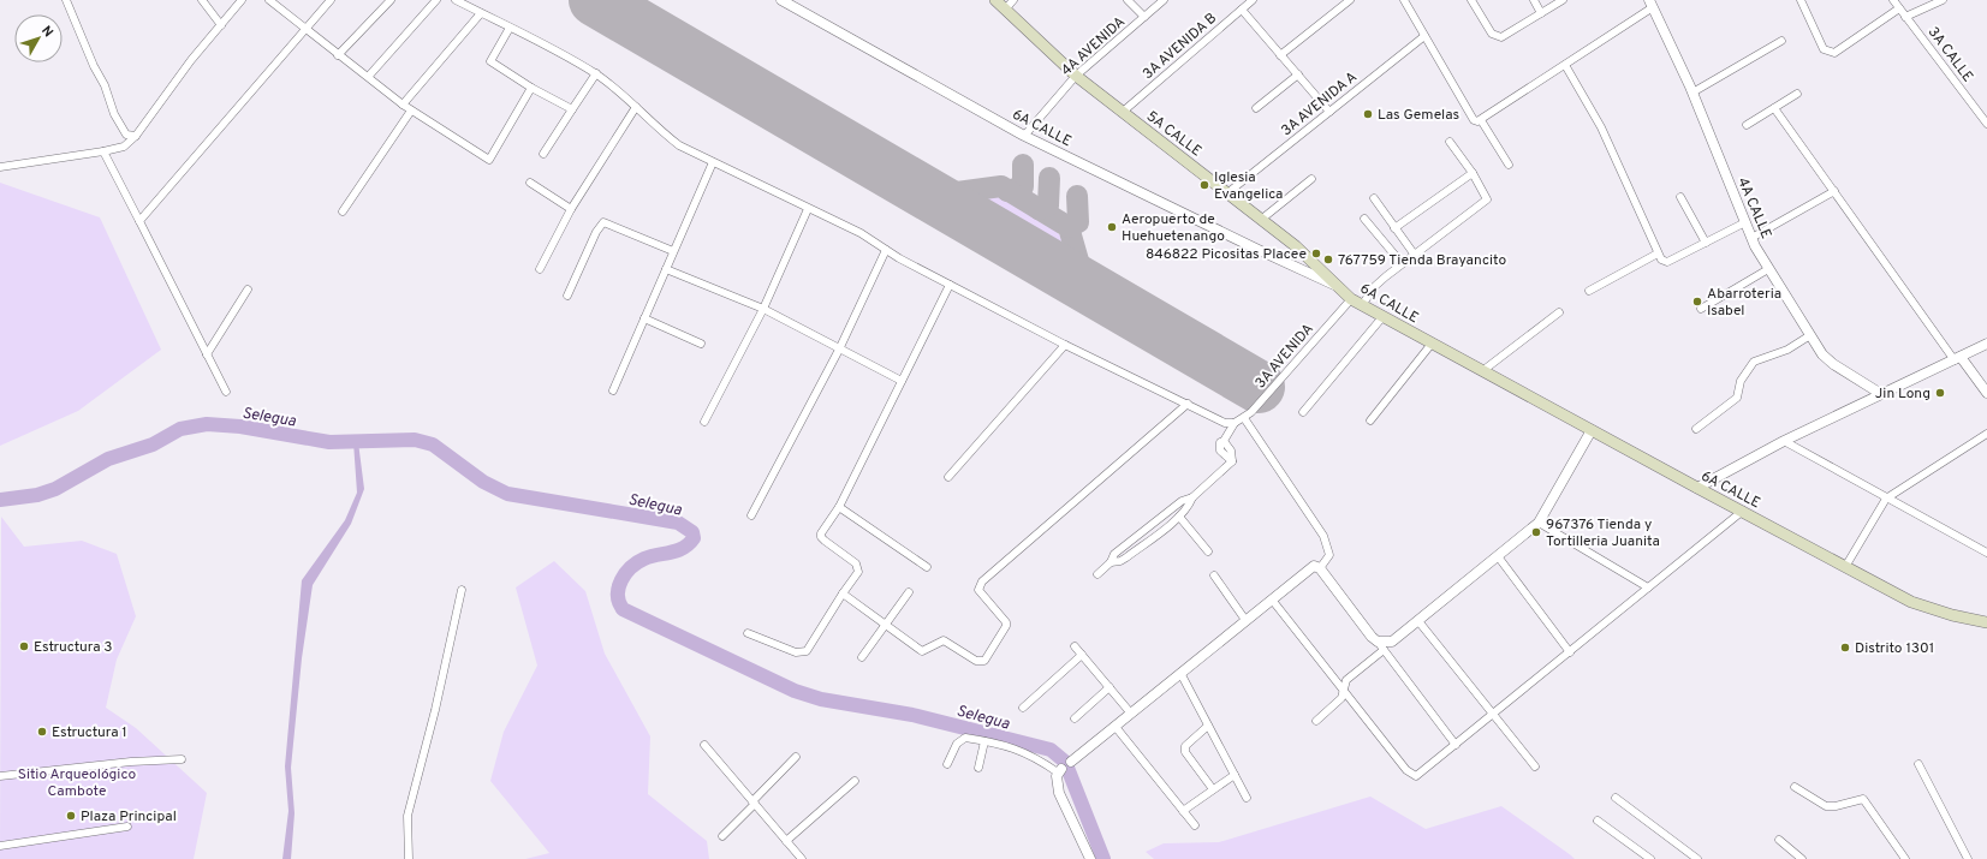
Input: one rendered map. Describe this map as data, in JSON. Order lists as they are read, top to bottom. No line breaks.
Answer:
{"streets":{"main road":["6A CALLE","5A CALLE"],"street":["4A AVENIDA","3A AVENIDA B","3A CALLE","3A AVENIDA A","4A CALLE","3A AVENIDA"]},"crossings":[["4A AVENIDA","6A CALLE"],["4A AVENIDA","5A CALLE"],["3A AVENIDA B","5A CALLE"],["3A AVENIDA A","5A CALLE"],["6A CALLE","5A CALLE"],["6A CALLE","3A AVENIDA"]],"water":["Selegua"],"parks":["Sitio Arqueológico Cambote"],"places":["Las Gemelas","Iglesia Evangelica","Aeropuerto de Huehuetenango","846822 Picositas Placee","767759 Tienda Brayancito","Abarroteria Isabel","Jin Long","967376 Tienda y Tortilleria Juanita","Estructura 3","Distrito 1301","Estructura 1","Plaza Principal"],"north":"top right"}
